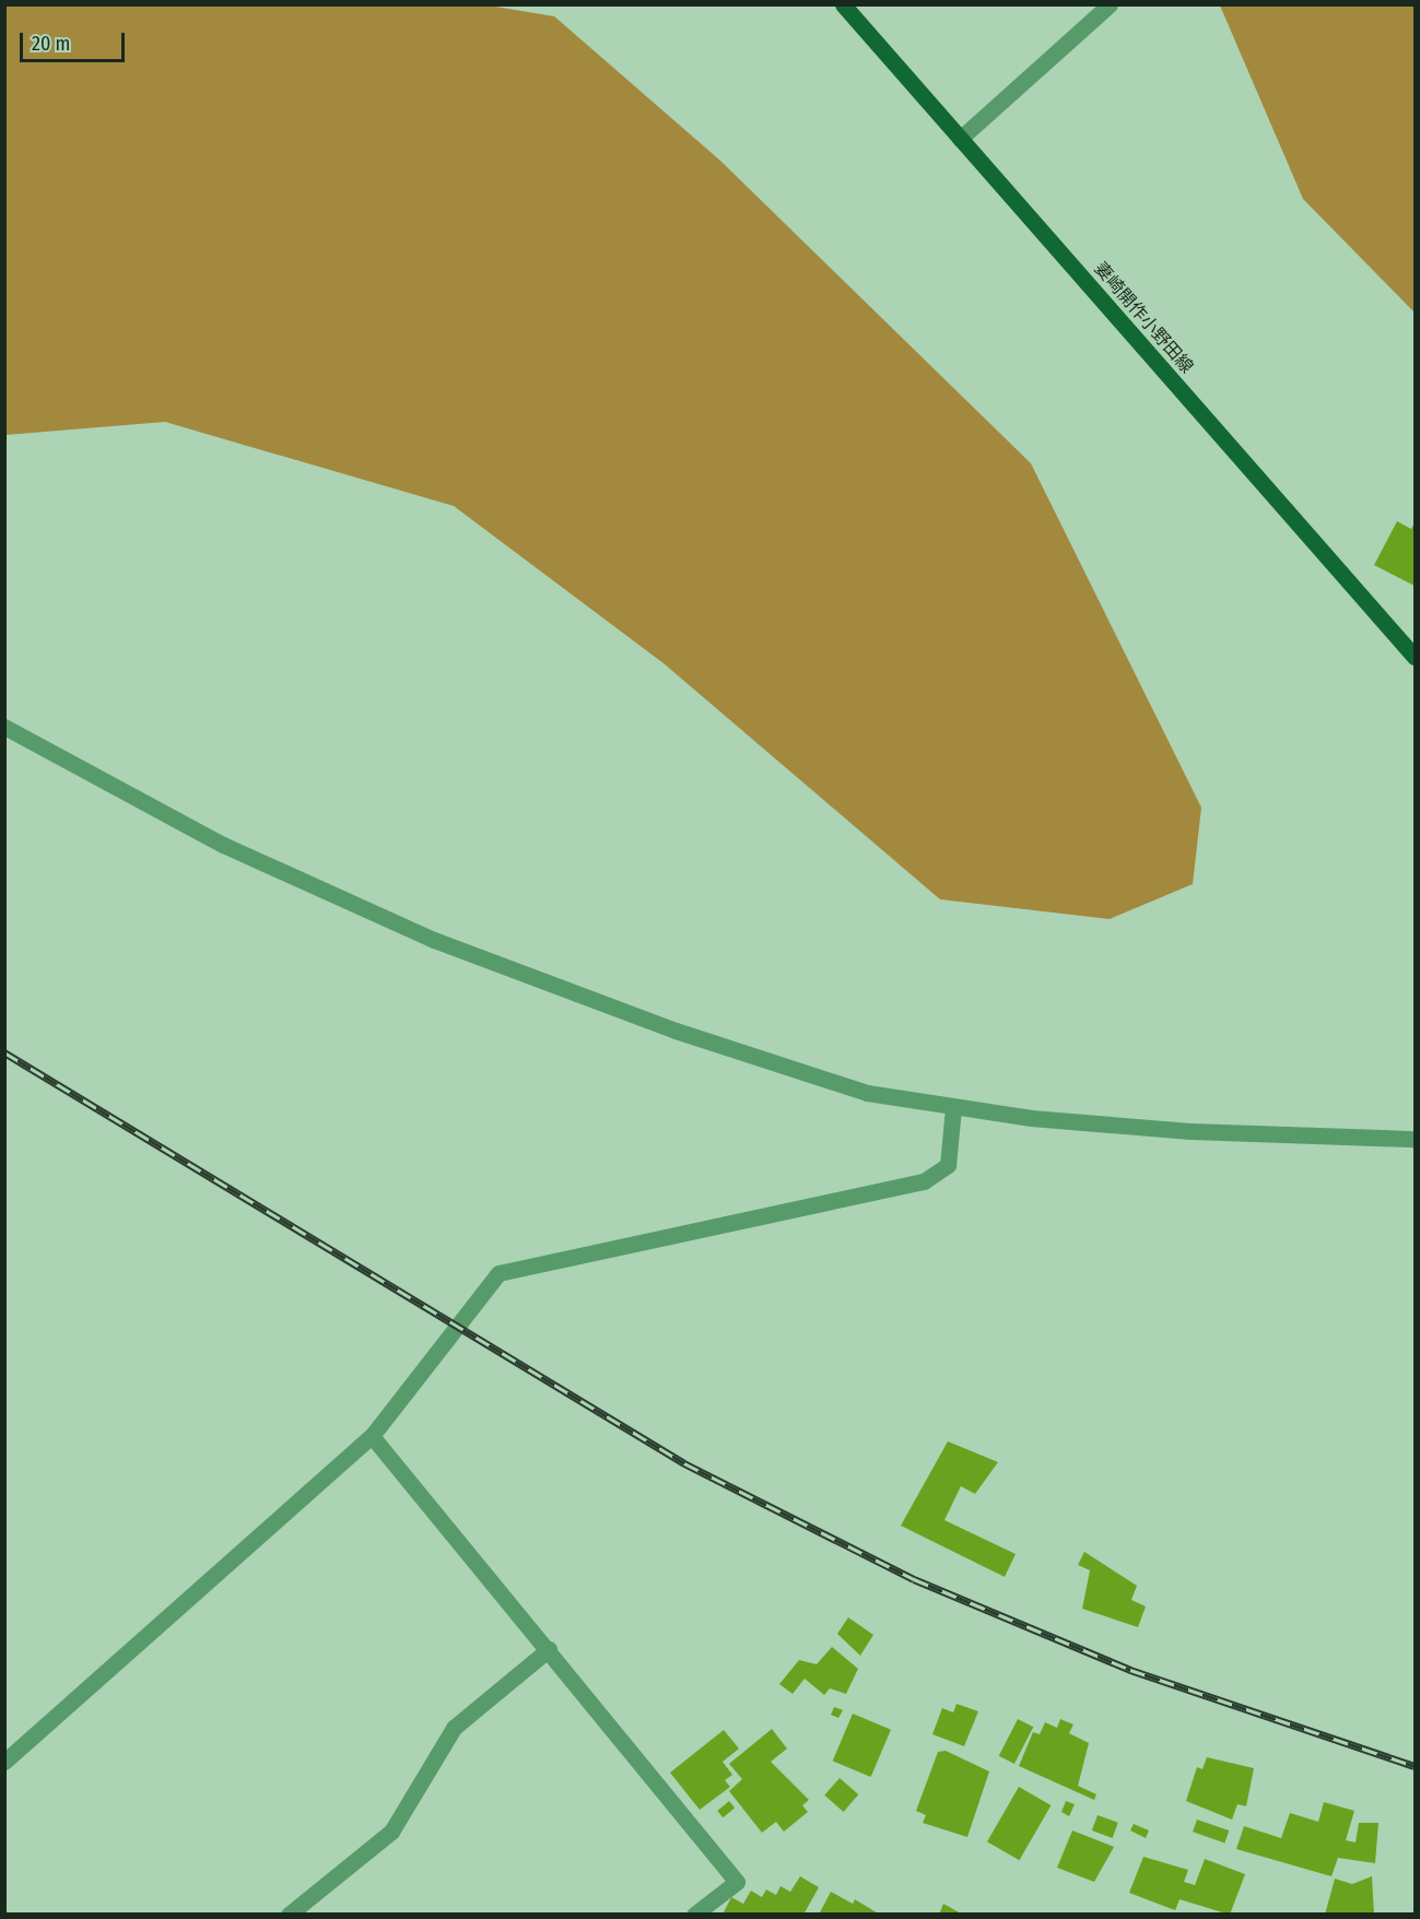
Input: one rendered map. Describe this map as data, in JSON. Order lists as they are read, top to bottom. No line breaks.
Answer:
{"streets":{"main road":["妻崎開作小野田線"]},"scale_bar":"20 m"}
